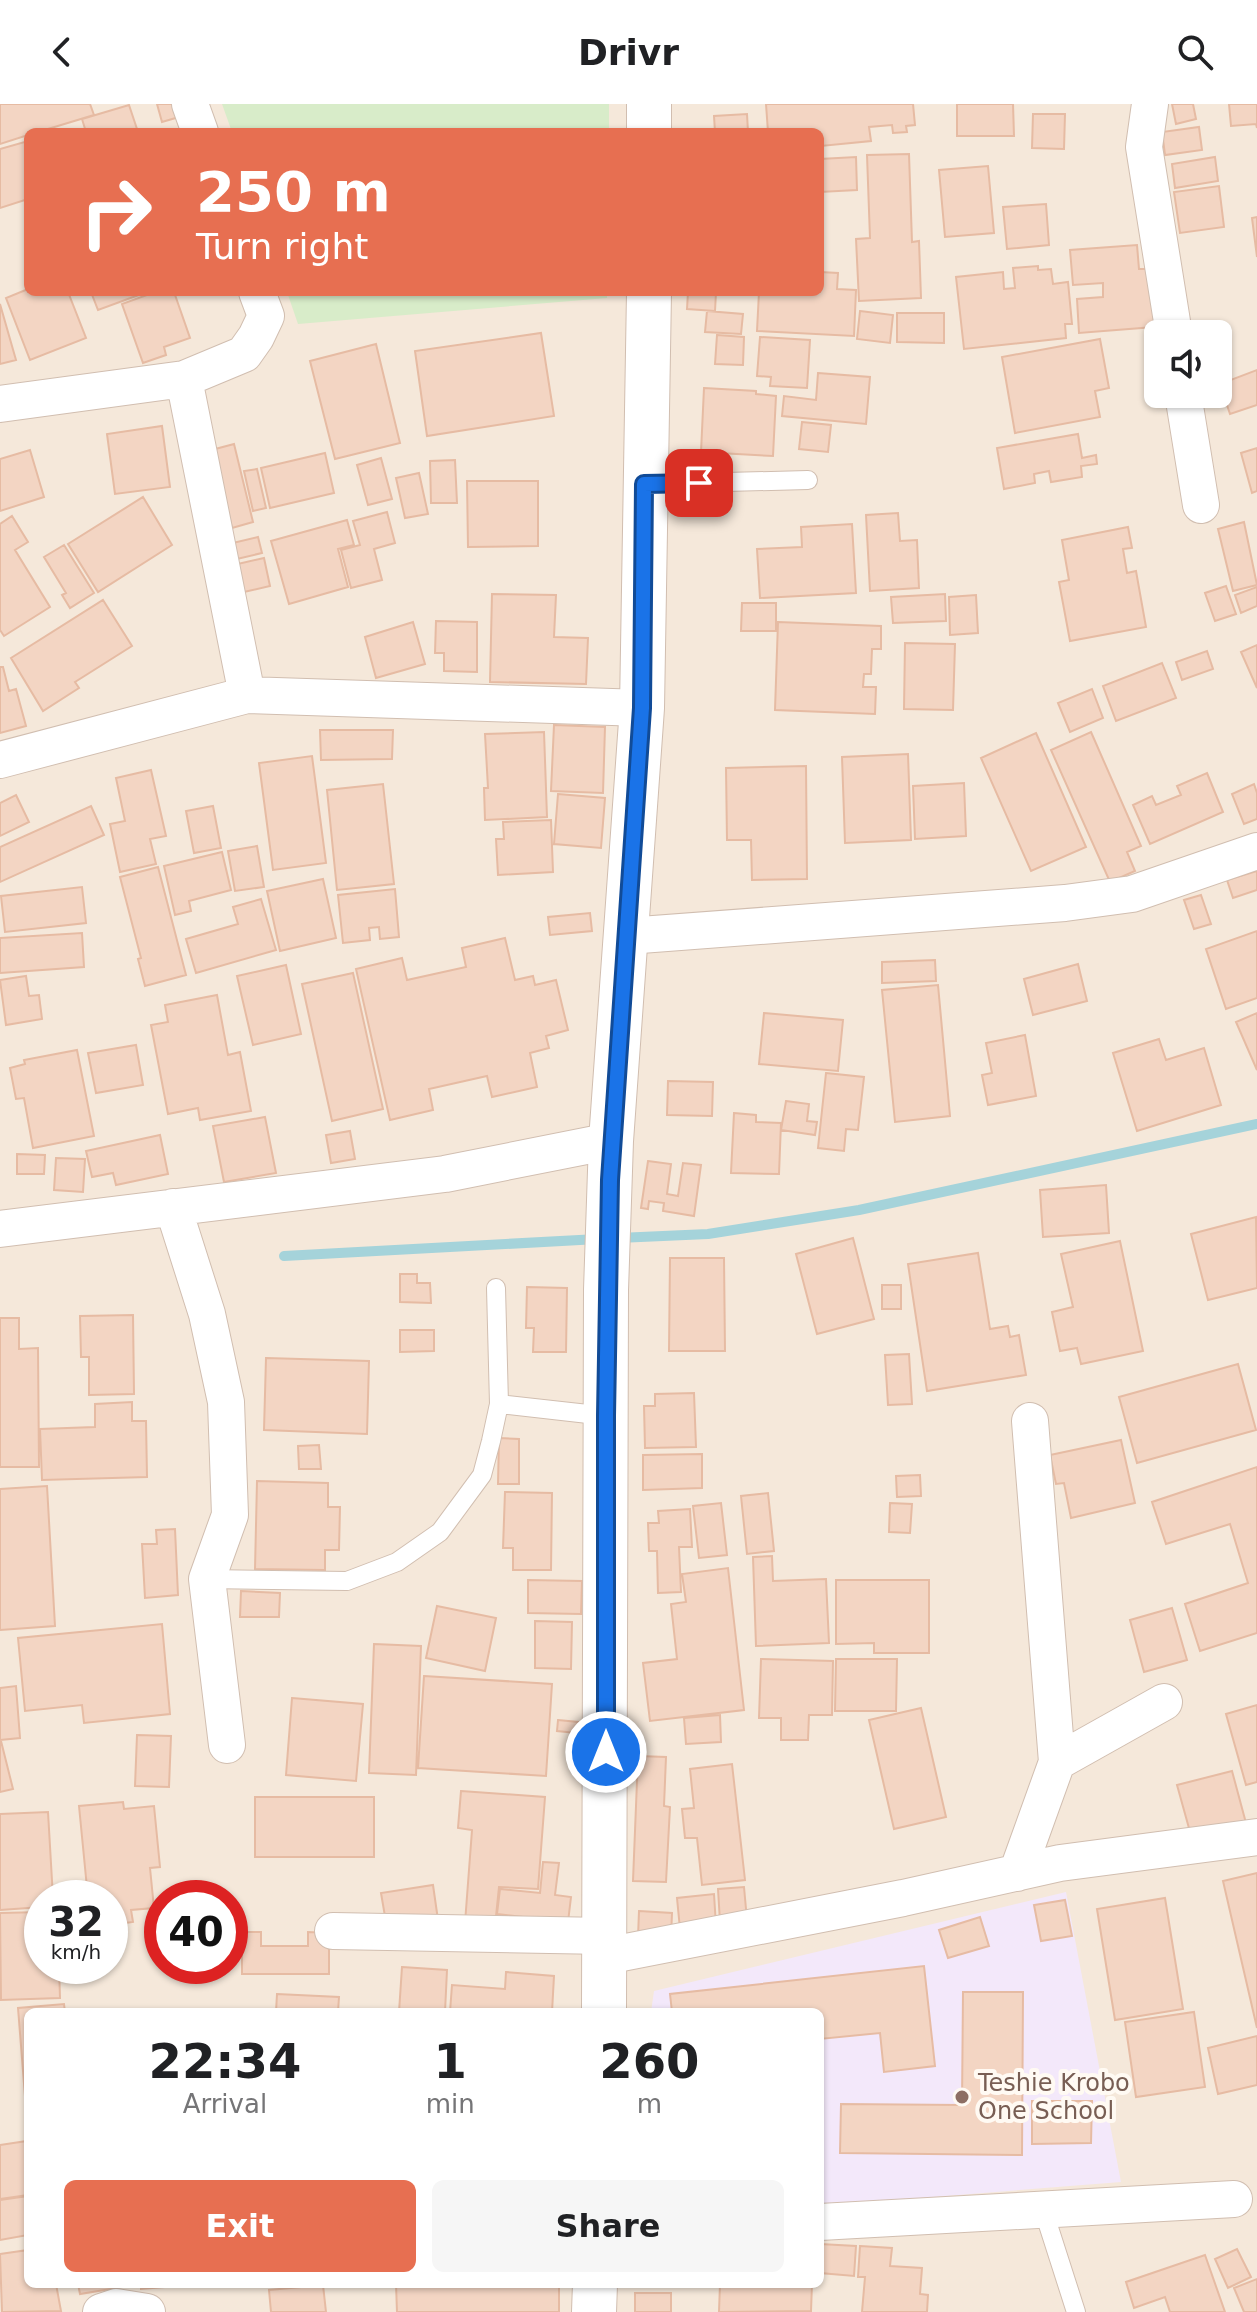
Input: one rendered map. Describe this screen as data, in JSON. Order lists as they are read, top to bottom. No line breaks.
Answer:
{"places":["Teshie Krobo One School"],"page":{"header":"Drivr","turn":["250 m","Turn right"],"speed":"32 km/h","limit":"40","eta":["22:34","Arrival","1","min","260","m"],"buttons":["Exit","Share"]}}
